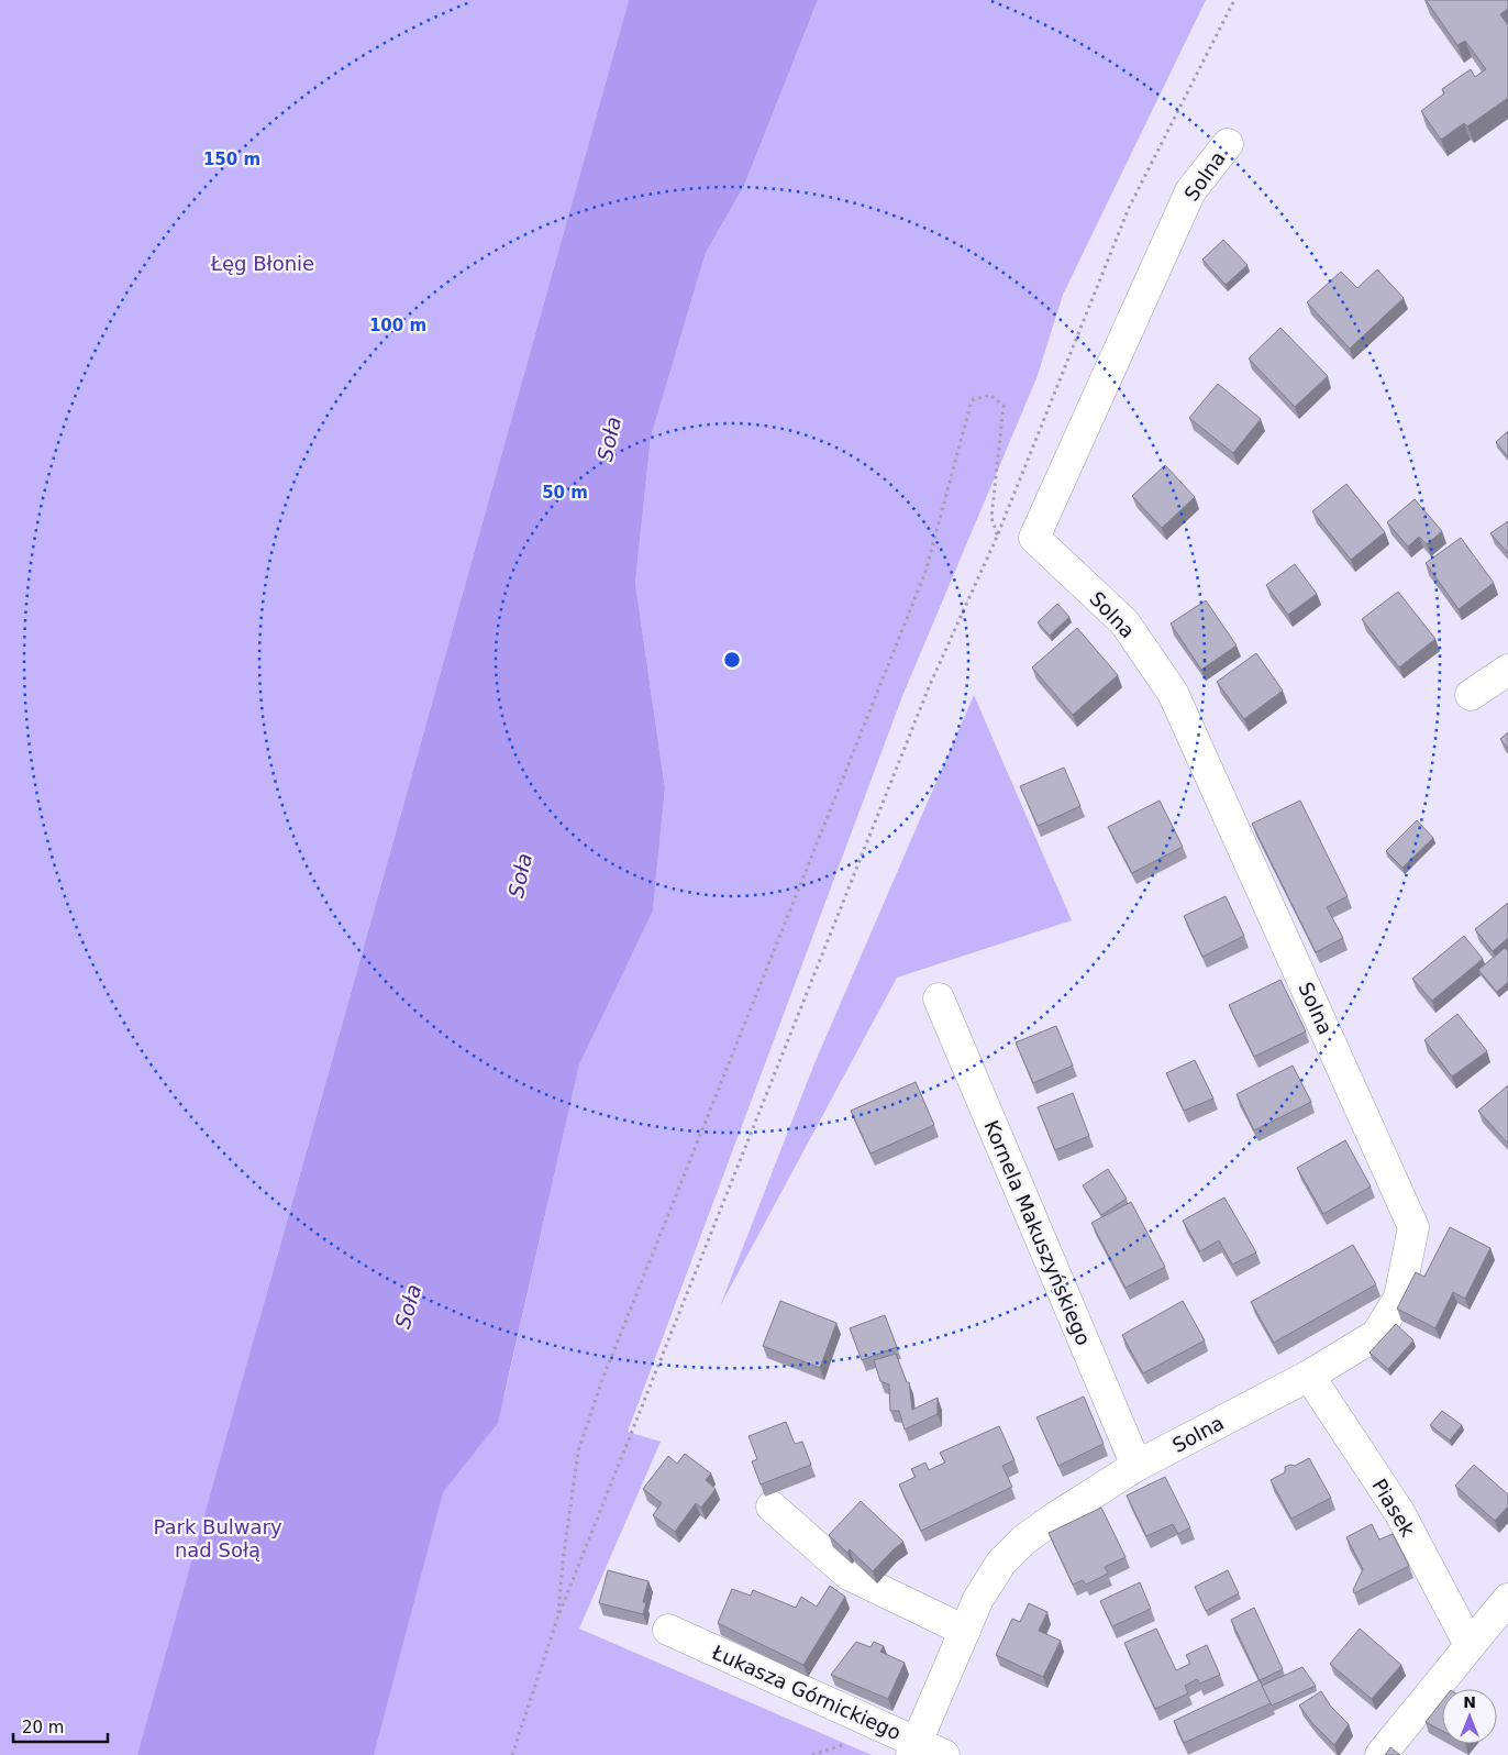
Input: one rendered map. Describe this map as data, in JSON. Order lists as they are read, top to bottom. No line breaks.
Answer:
{"streets":{"street":["Solna","Kornela Makuszyńskiego","Piasek","Łukasza Górnickiego"]},"crossings":[["Solna","Kornela Makuszyńskiego"],["Solna","Piasek"],["Solna","Łukasza Górnickiego"]],"water":["Soła"],"parks":["Łęg Błonie","Park Bulwary nad Sołą"],"scale_bar":"20 m","north":"top","rings":["150 m","100 m","50 m"]}
